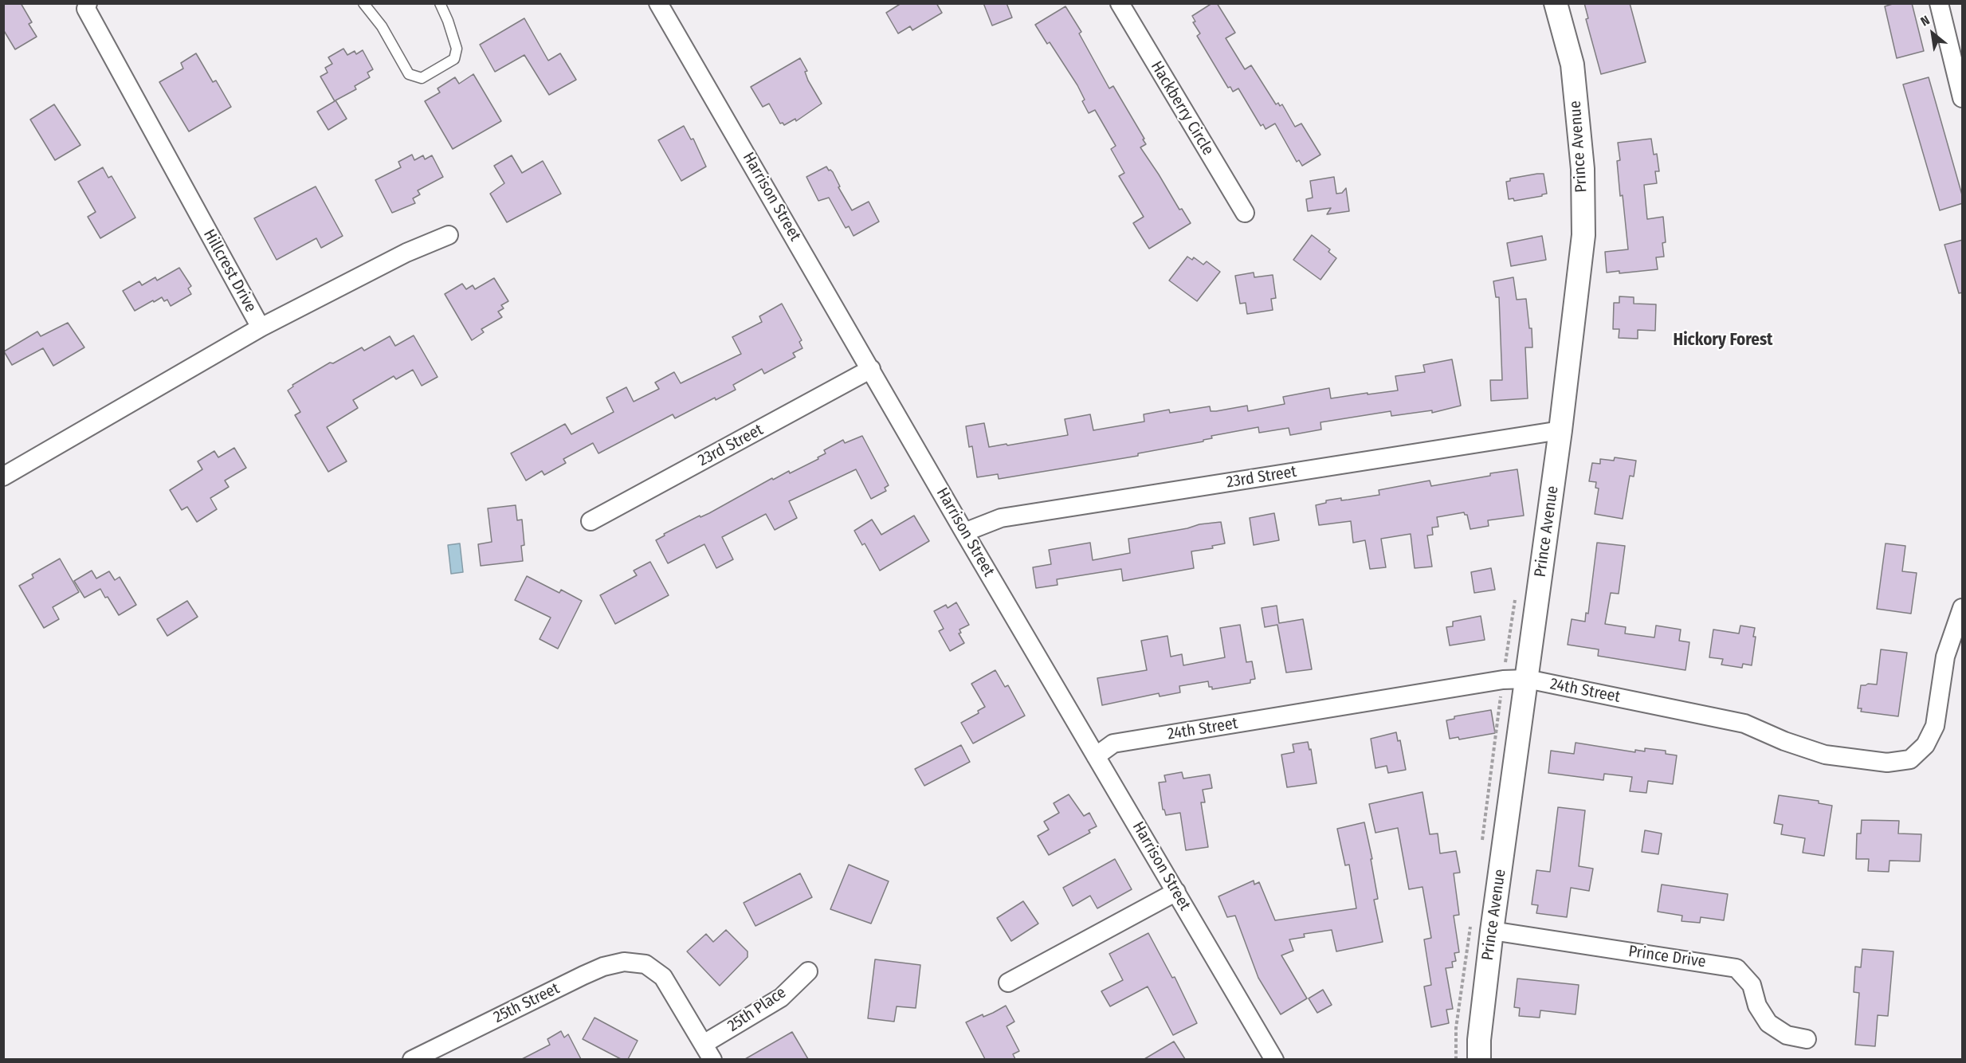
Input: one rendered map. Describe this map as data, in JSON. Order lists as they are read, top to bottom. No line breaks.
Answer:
{"streets":{"street":["Hackberry Circle","Prince Avenue","Harrison Street","Hillcrest Drive","23rd Street","24th Street","Prince Drive","25th Street","25th Place"]},"crossings":[["Prince Avenue","23rd Street"],["Prince Avenue","24th Street"],["Prince Avenue","Prince Drive"],["Harrison Street","23rd Street"],["Harrison Street","24th Street"],["25th Street","25th Place"]],"districts":["Hickory Forest"],"north":"top left"}
